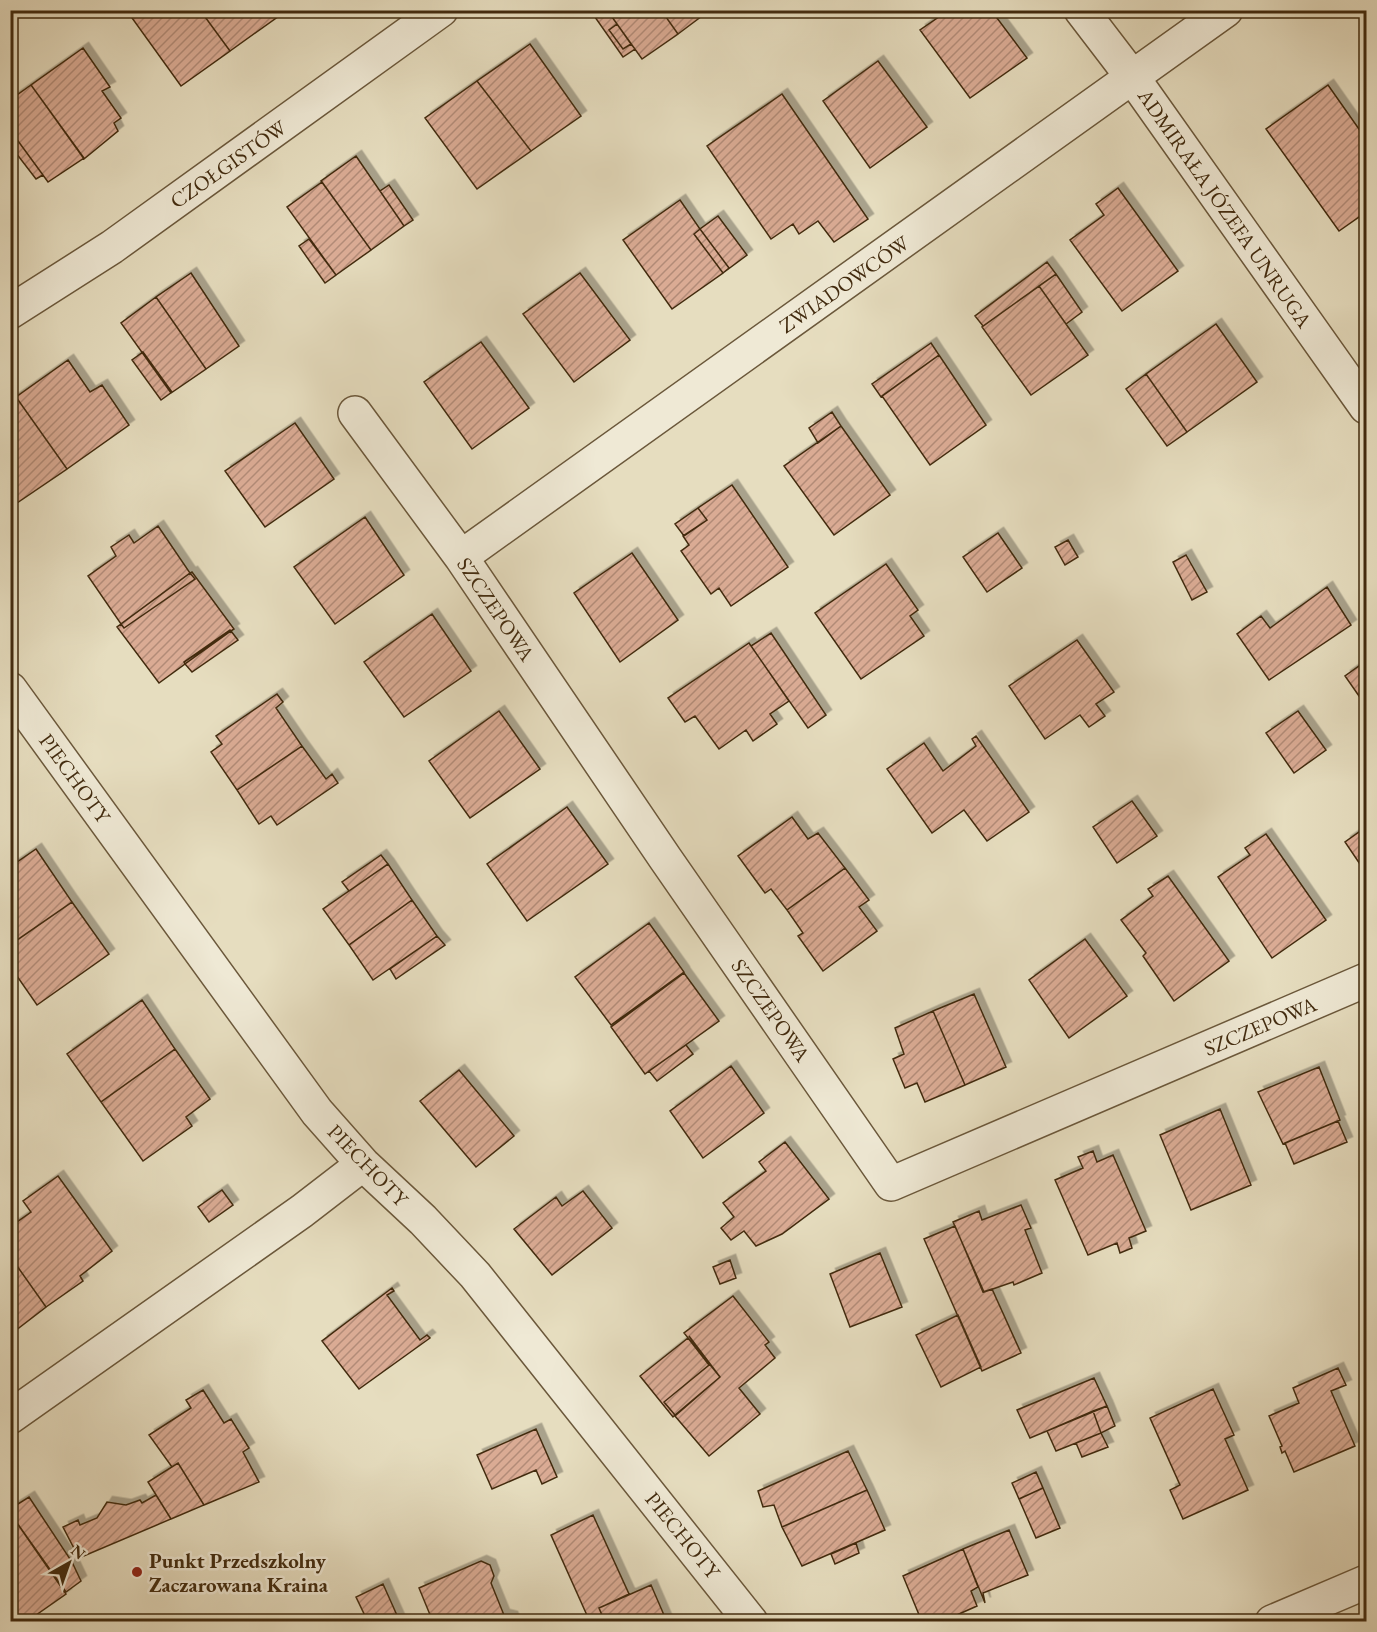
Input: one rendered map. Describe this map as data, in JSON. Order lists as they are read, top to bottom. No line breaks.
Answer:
{"streets":{"street":["CZOŁGISTÓW","ADMIRAŁA JÓZEFA UNRUGA","ZWIADOWCÓW","SZCZEPOWA","PIECHOTY"]},"crossings":[["ADMIRAŁA JÓZEFA UNRUGA","ZWIADOWCÓW"],["ZWIADOWCÓW","SZCZEPOWA"]],"places":["Punkt Przedszkolny Zaczarowana Kraina"],"north":"top right"}
